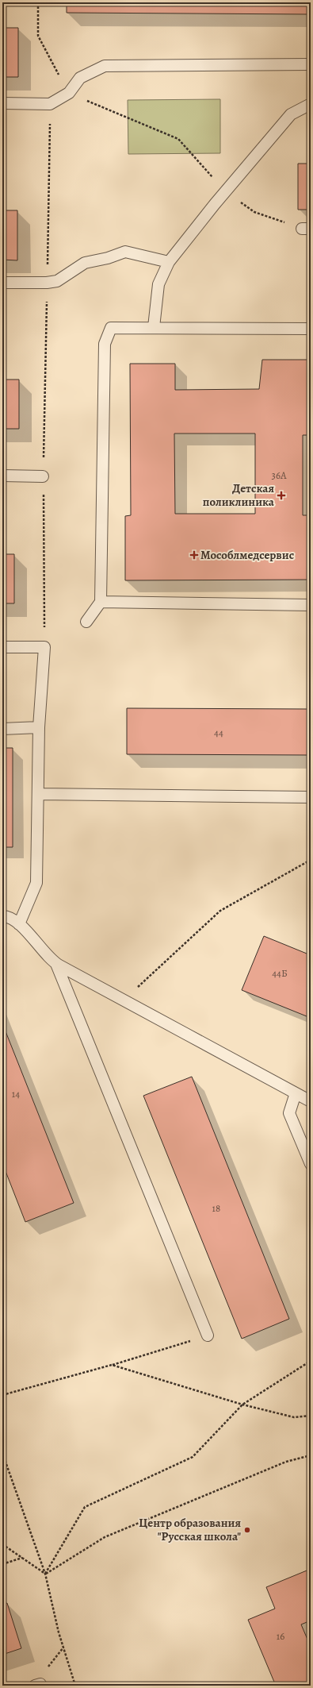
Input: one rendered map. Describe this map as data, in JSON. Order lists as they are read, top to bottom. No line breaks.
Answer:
{"places":{"health":["Детская поликлиника","Мособлмедсервис"],"other":["Центр образования \"Русская школа\""]},"house_numbers":["36А","44","44Б","14","18","16"]}
